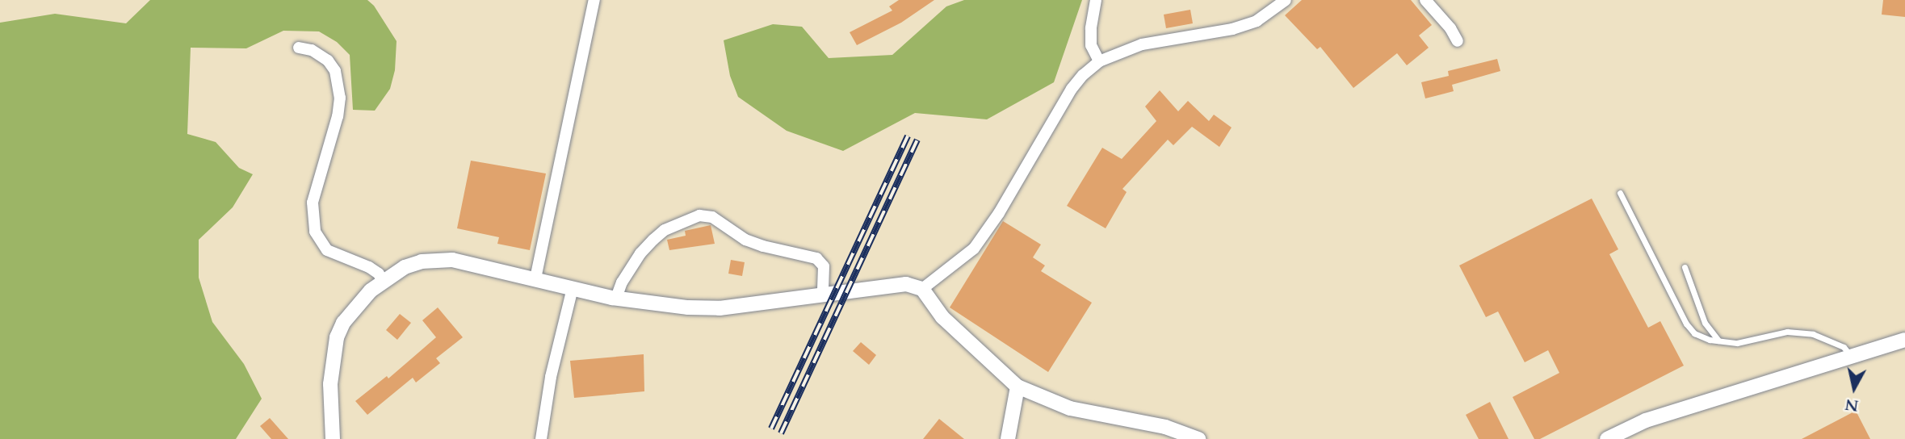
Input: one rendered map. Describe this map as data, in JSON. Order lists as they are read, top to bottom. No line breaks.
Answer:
{"north":"bottom"}
